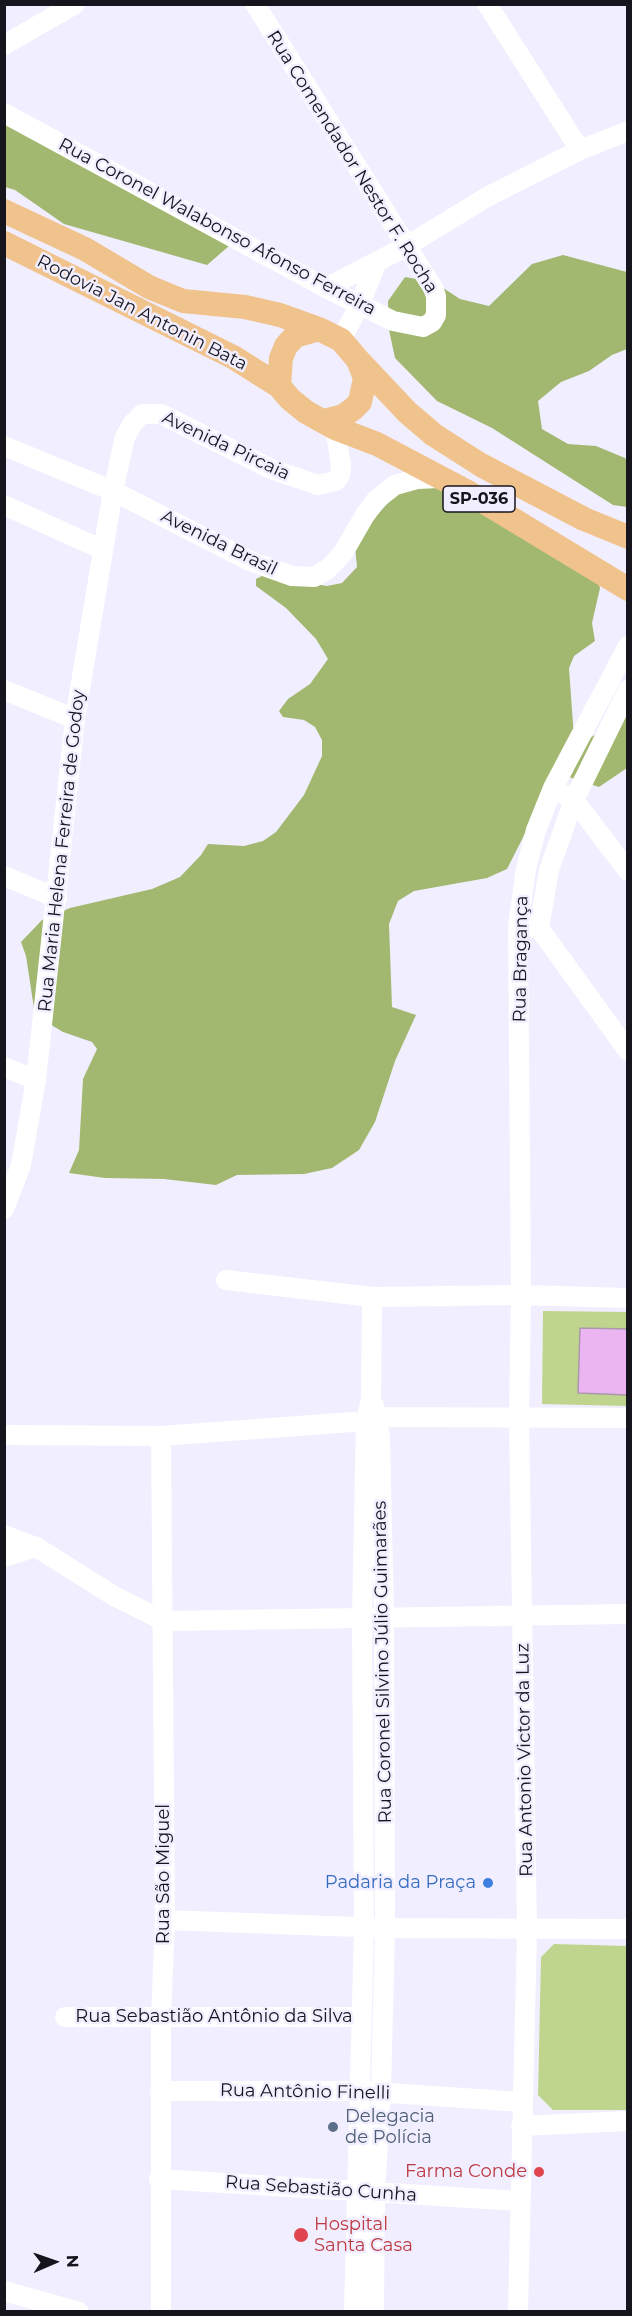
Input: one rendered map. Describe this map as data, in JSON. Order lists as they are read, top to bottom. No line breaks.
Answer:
{"streets":{"main road":["Rodovia Jan Antonin Bata","SP-036"],"street":["Rua Comendador Nestor F. Rocha","Rua Coronel Walabonso Afonso Ferreira","Avenida Pircaia","Avenida Brasil","Rua Maria Helena Ferreira de Godoy","Rua Bragança","Rua Coronel Silvino Júlio Guimarães","Rua Antonio Victor da Luz","Rua São Miguel","Rua Sebastião Antônio da Silva","Rua Antônio Finelli","Rua Sebastião Cunha"]},"crossings":[["Rua Comendador Nestor F. Rocha","Rua Coronel Walabonso Afonso Ferreira"],["Rodovia Jan Antonin Bata","Avenida Pircaia"],["Rodovia Jan Antonin Bata","SP-036"],["Avenida Pircaia","SP-036"],["Avenida Pircaia","Avenida Brasil"],["Avenida Pircaia","Rua Maria Helena Ferreira de Godoy"],["SP-036","Avenida Brasil"],["Avenida Brasil","Rua Maria Helena Ferreira de Godoy"],["Rua Bragança","Rua Antonio Victor da Luz"],["Rua Coronel Silvino Júlio Guimarães","Rua Sebastião Antônio da Silva"],["Rua Coronel Silvino Júlio Guimarães","Rua Antônio Finelli"],["Rua Coronel Silvino Júlio Guimarães","Rua Sebastião Cunha"],["Rua Antonio Victor da Luz","Rua Antônio Finelli"],["Rua Antonio Victor da Luz","Rua Sebastião Cunha"],["Rua São Miguel","Rua Sebastião Antônio da Silva"],["Rua São Miguel","Rua Antônio Finelli"],["Rua São Miguel","Rua Sebastião Cunha"]],"places":["Padaria da Praça","Delegacia de Polícia","Farma Conde","Hospital Santa Casa"],"north":"right"}
